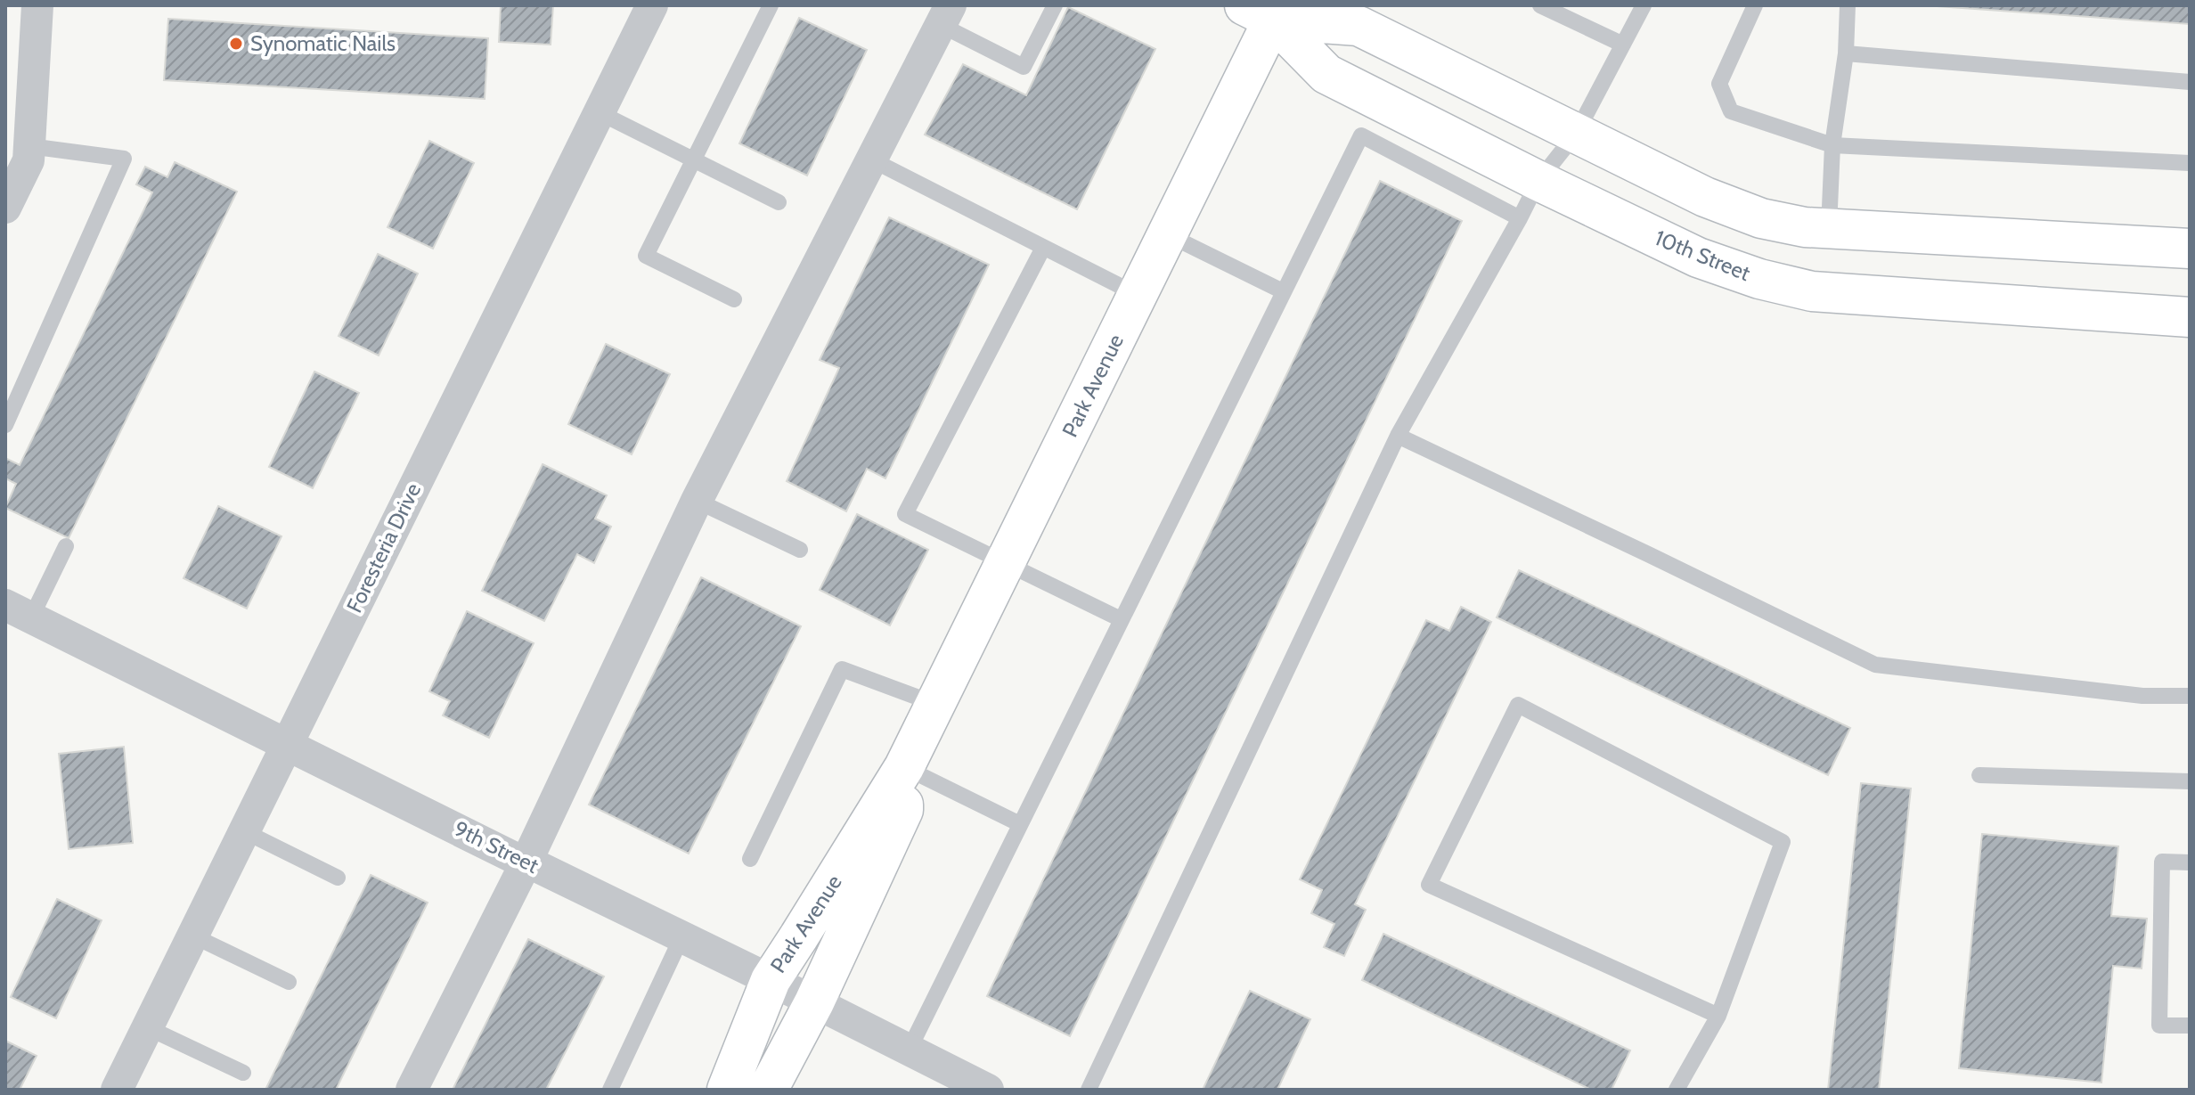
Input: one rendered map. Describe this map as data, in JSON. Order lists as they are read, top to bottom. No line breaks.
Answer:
{"streets":{"main road":["10th Street","Park Avenue"],"street":["Foresteria Drive","9th Street"]},"crossings":[["10th Street","Park Avenue"],["Park Avenue","9th Street"],["Foresteria Drive","9th Street"]],"places":["Synomatic Nails"]}
